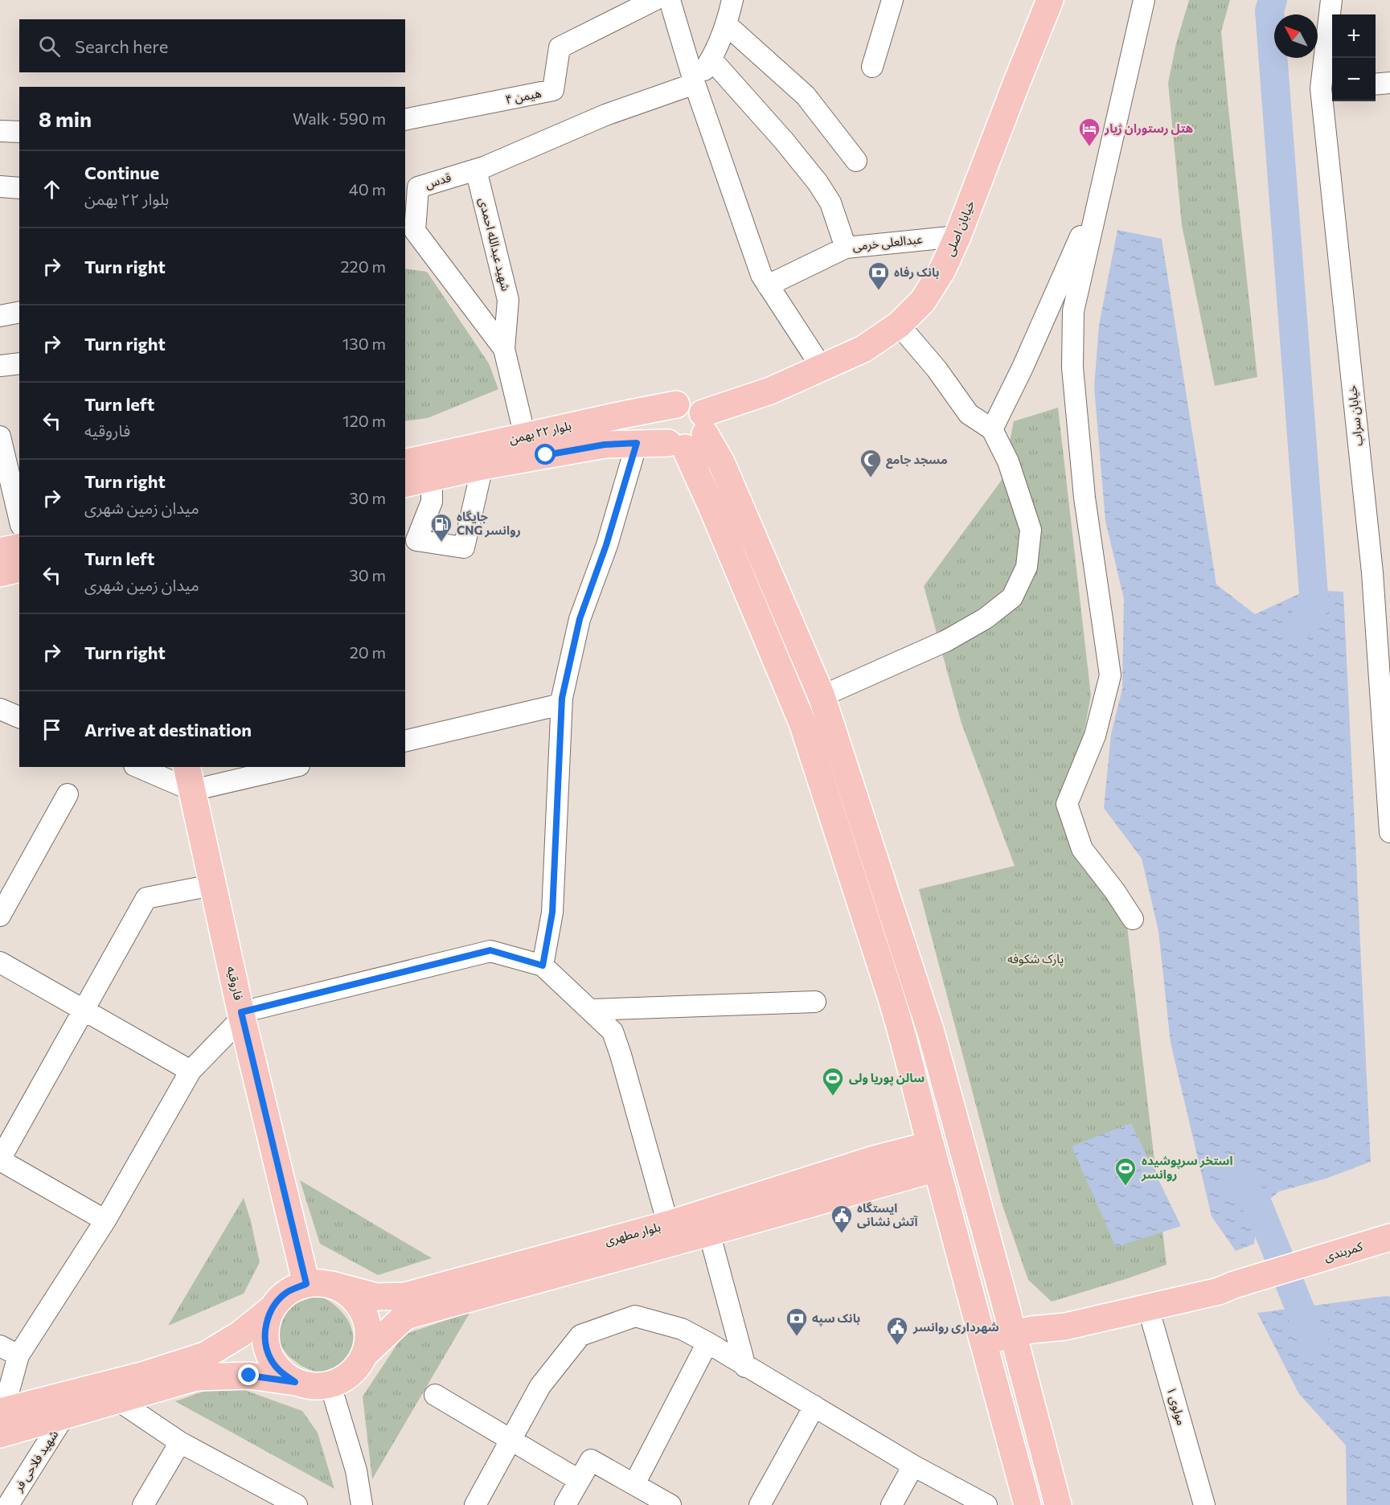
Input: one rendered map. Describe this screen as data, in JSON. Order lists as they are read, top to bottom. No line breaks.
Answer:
{"streets":{"main road":["خیابان اصلی","بلوار ۲۲ بهمن","فاروقیه","بلوار مطهری","کمربندی"],"street":["هیمن ۴","قدس","عبدالعلی خرمی","شهید عبدالله احمدی","خیابان سراب","مولوی ۱","شهید فلاحی فر"]},"crossings":[["قدس","شهید عبدالله احمدی"],["قدس","بلوار ۲۲ بهمن"],["خیابان اصلی","عبدالعلی خرمی"],["خیابان اصلی","بلوار ۲۲ بهمن"],["فاروقیه","بلوار مطهری"],["کمربندی","مولوی ۱"]],"parks":["پارک شکوفه"],"places":{"hotel":["هتل رستوران ژیار"],"bank":["بانک رفاه","بانک سپه"],"mosque":["مسجد جامع"],"fuel station":["جایگاه CNG روانسر"],"sports":["سالن پوریا ولی","استخر سرپوشیده روانسر"],"public building":["ایستگاه آتش نشانی","شهرداری روانسر"]},"north":"top left","page":{"map_buttons":["+","−"],"search":"Search here","heading":["8 min","Walk · 590 m"],"list":[["Continue","بلوار ۲۲ بهمن","40 m"],["Turn right","220 m"],["Turn right","130 m"],["Turn left","فاروقیه","120 m"],["Turn right","میدان زمین شهری","30 m"],["Turn left","میدان زمین شهری","30 m"],["Turn right","20 m"],"Arrive at destination"]}}
